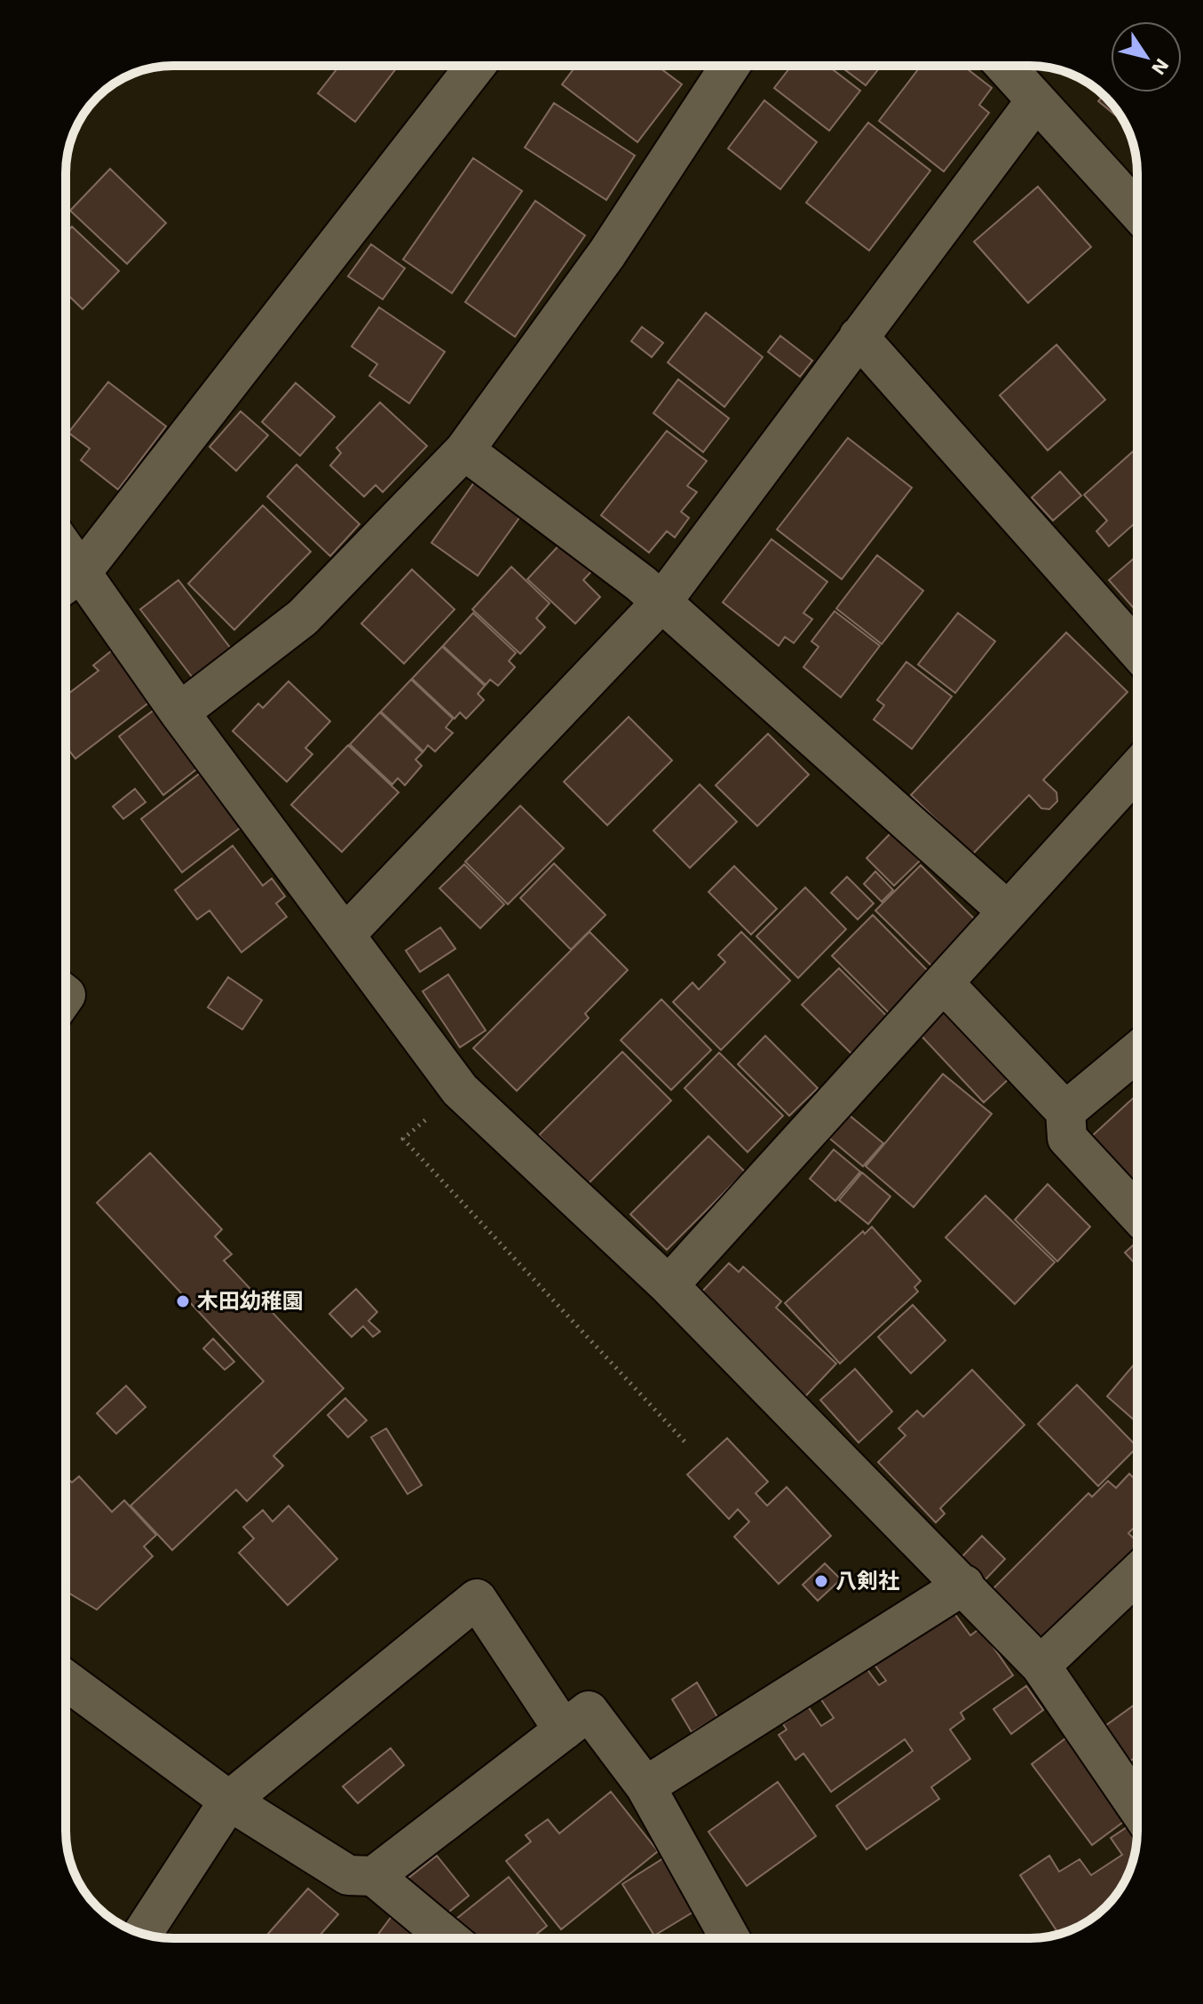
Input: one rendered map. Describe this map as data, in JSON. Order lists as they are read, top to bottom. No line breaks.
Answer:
{"places":["木田幼稚園","八剣社"],"north":"bottom right"}
